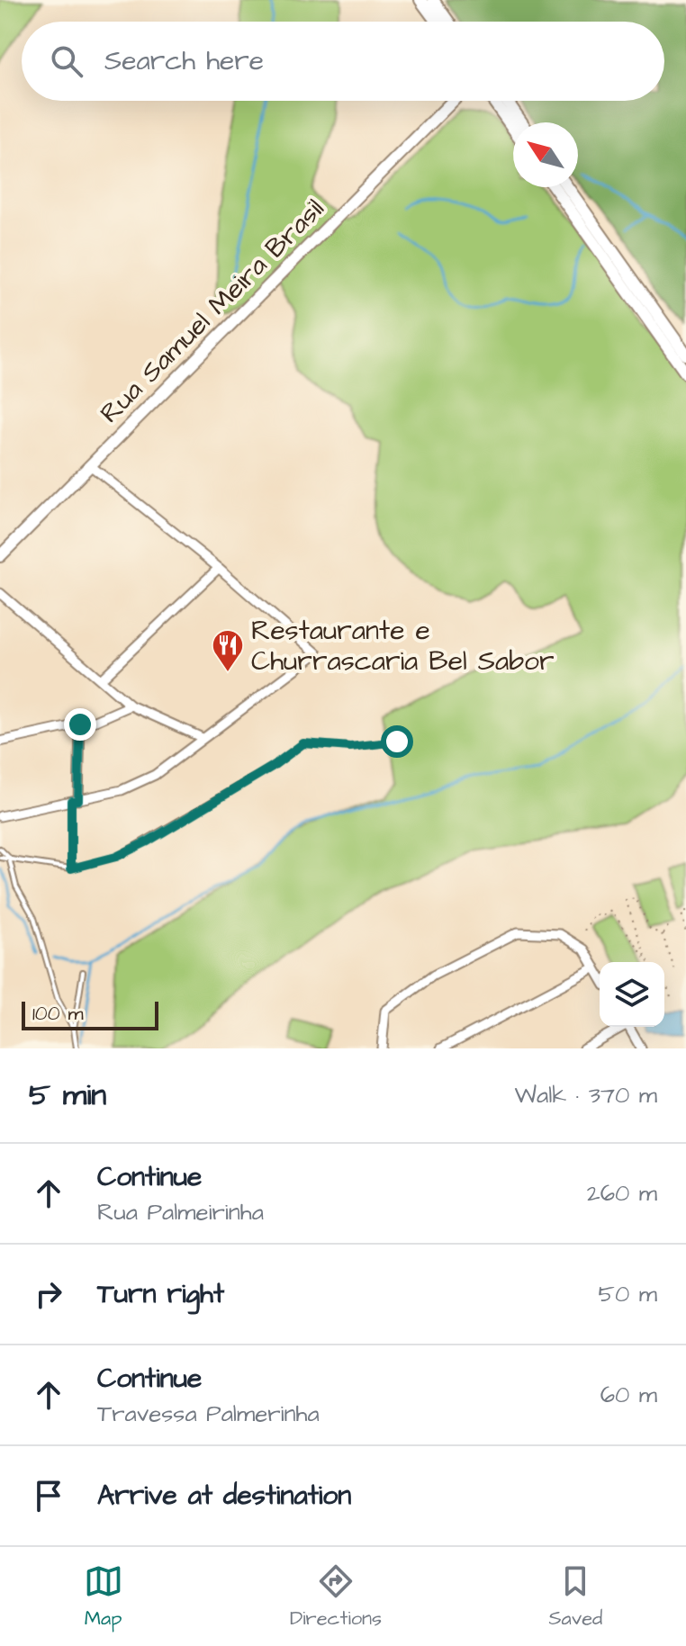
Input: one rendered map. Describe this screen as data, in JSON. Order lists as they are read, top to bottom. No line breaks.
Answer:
{"streets":{"street":["Rua Samuel Meira Brasil"]},"places":{"restaurant":["Restaurante e Churrascaria Bel Sabor"]},"scale_bar":"100 m","north":"top left","page":{"search":"Search here","scale":"100 m","heading":["5 min","Walk · 370 m"],"list":[["Continue","Rua Palmeirinha","260 m"],["Turn right","50 m"],["Continue","Travessa Palmerinha","60 m"],"Arrive at destination"],"nav":["Map","Directions","Saved"]}}
